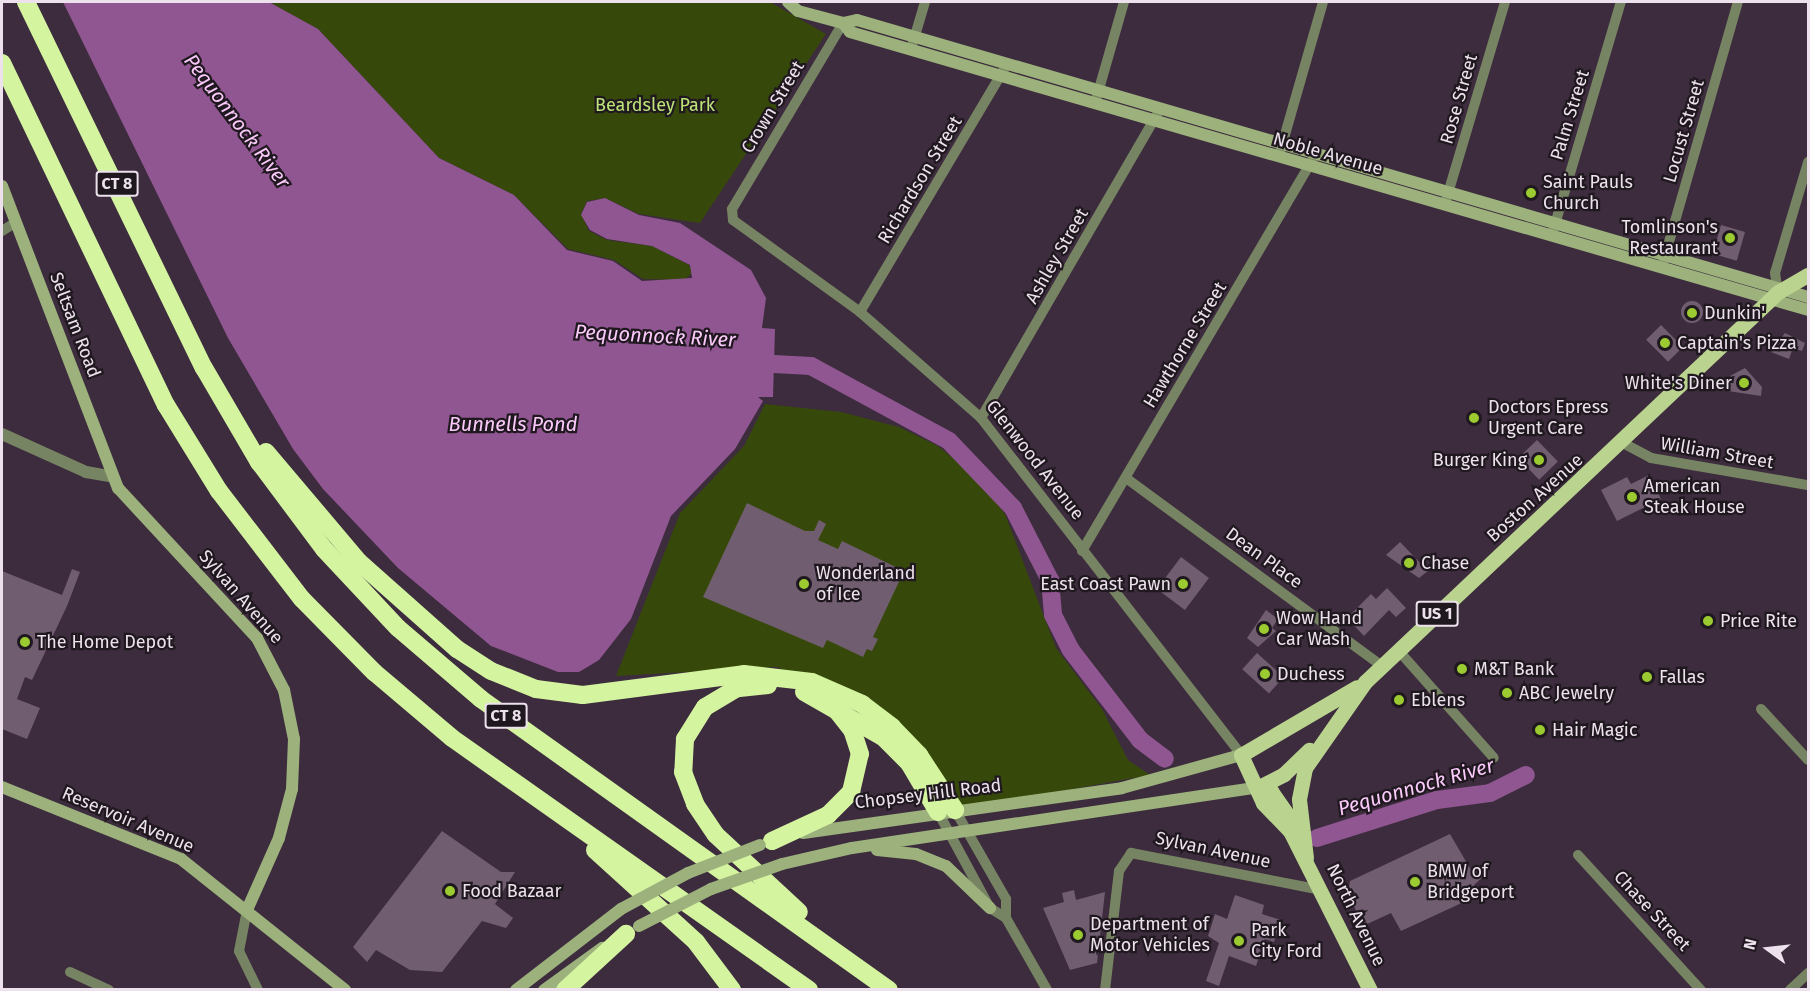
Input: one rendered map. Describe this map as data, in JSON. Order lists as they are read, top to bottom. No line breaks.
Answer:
{"streets":{"highway":["CT 8"],"main road":["Noble Avenue","Seltsam Road","Glenwood Avenue","Boston Avenue","Sylvan Avenue","US 1","Chopsey Hill Road","Reservoir Avenue","North Avenue"],"street":["Rose Street","Crown Street","Palm Street","Locust Street","Richardson Street","Ashley Street","Hawthorne Street","William Street","Dean Place","Chase Street"]},"crossings":[["Rose Street","Noble Avenue"],["Crown Street","Noble Avenue"],["Crown Street","Glenwood Avenue"],["Palm Street","Noble Avenue"],["Locust Street","Noble Avenue"],["Noble Avenue","Richardson Street"],["Noble Avenue","Ashley Street"],["Noble Avenue","Hawthorne Street"],["Noble Avenue","Boston Avenue"],["Richardson Street","Glenwood Avenue"],["Ashley Street","Glenwood Avenue"],["Seltsam Road","Sylvan Avenue"],["Hawthorne Street","Glenwood Avenue"],["Hawthorne Street","Dean Place"],["William Street","Boston Avenue"],["Glenwood Avenue","US 1"],["Glenwood Avenue","Chopsey Hill Road"],["Glenwood Avenue","North Avenue"],["Boston Avenue","Dean Place"],["Boston Avenue","US 1"],["Boston Avenue","Chopsey Hill Road"],["Sylvan Avenue","Reservoir Avenue"],["Sylvan Avenue","North Avenue"],["US 1","North Avenue"]],"water":["Pequonnock River","Bunnells Pond"],"parks":["Beardsley Park"],"places":["Saint Pauls Church","Tomlinson's Restaurant","Dunkin'","Captain's Pizza","White's Diner","Doctors Epress Urgent Care","Burger King","American Steak House","Chase","Wonderland of Ice","East Coast Pawn","Price Rite","Wow Hand Car Wash","The Home Depot","M&T Bank","Duchess","Fallas","ABC Jewelry","Eblens","Hair Magic","BMW of Bridgeport","Food Bazaar","Department of Motor Vehicles","Park City Ford"],"north":"left"}
